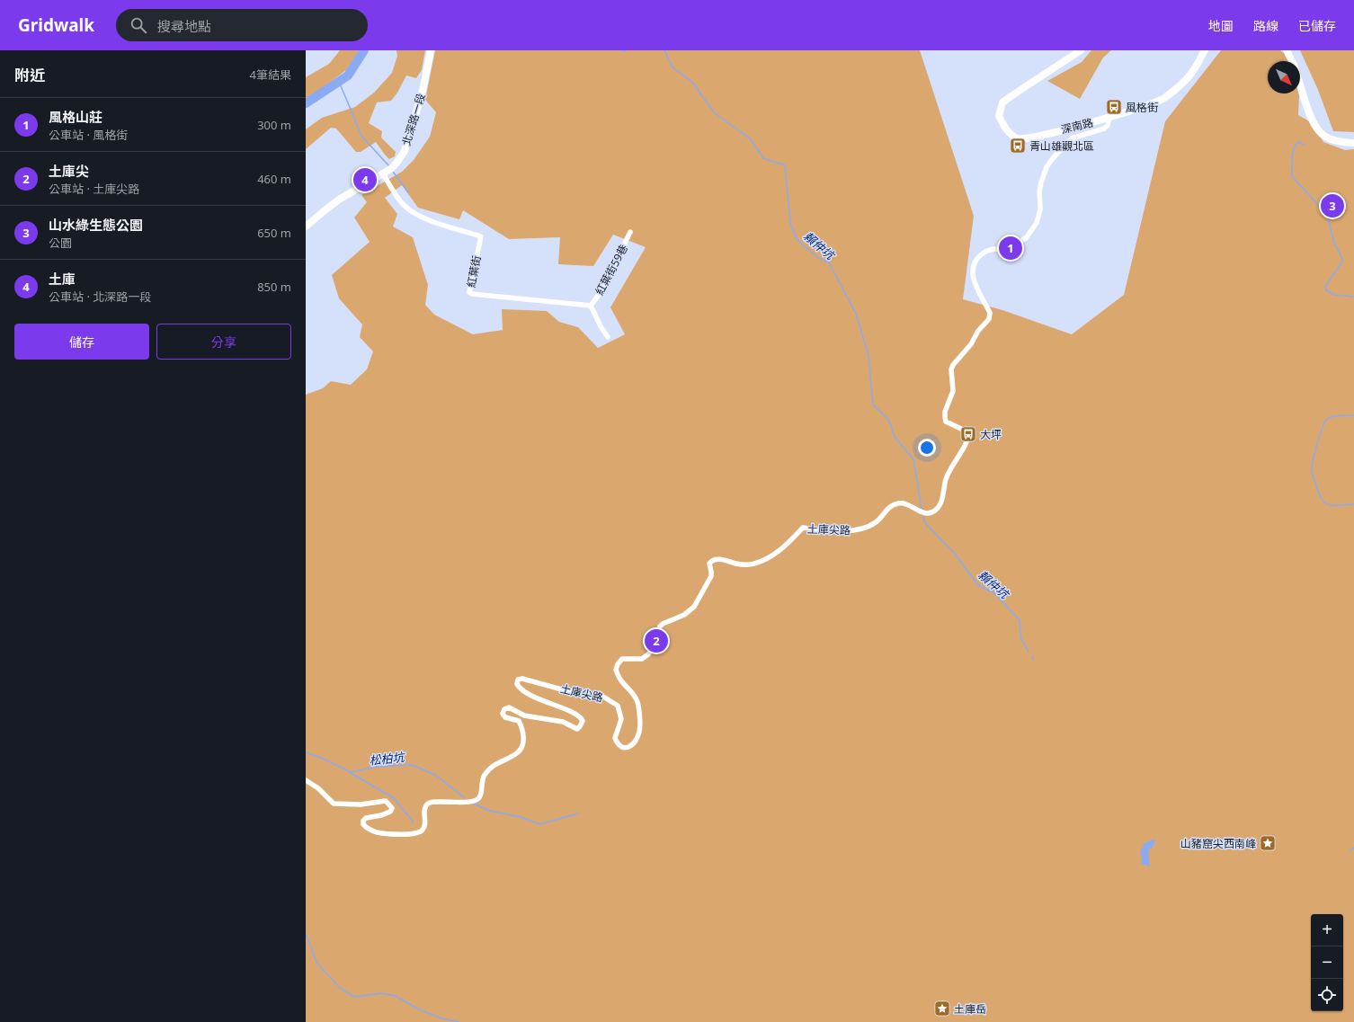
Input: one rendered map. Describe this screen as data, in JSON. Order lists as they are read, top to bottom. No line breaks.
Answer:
{"streets":{"main road":["北深路一段","深南路"],"street":["紅葉街59巷","紅葉街","土庫尖路"]},"crossings":[["北深路一段","紅葉街"],["深南路","土庫尖路"],["紅葉街59巷","紅葉街"]],"water":["賴仲坑","松柏坑"],"places":{"bus stop":["風格街","青山雄觀北區","大坪"],"place":["山豬窟尖西南峰","土庫岳"]},"north":"bottom right","page":{"header":"Gridwalk","search":"搜尋地點","nav":["地圖","路線","已儲存"],"heading":["附近","4筆結果"],"list":[{"mark":"1","name":"風格山莊","note":"公車站 · 風格街","value":"300 m"},{"mark":"2","name":"土庫尖","note":"公車站 · 土庫尖路","value":"460 m"},{"mark":"3","name":"山水綠生態公園","note":"公園","value":"650 m"},{"mark":"4","name":"土庫","note":"公車站 · 北深路一段","value":"850 m"}],"pins":["4","3","1","2"],"buttons":["儲存","分享"],"map_buttons":["+","−"]}}
